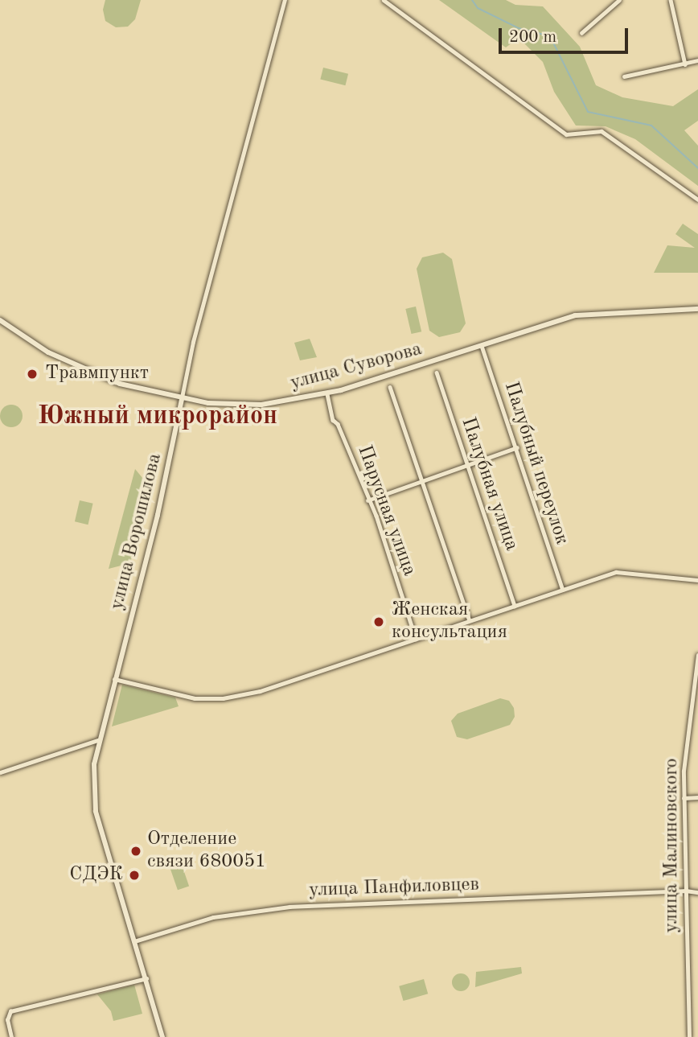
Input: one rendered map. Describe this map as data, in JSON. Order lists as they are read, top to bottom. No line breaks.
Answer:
{"streets":{"main road":["улица Суворова","улица Ворошилова"],"street":["Палубный переулок","Палубная улица","Парусная улица","улица Малиновского","улица Панфиловцев"]},"crossings":[["улица Суворова","Палубный переулок"],["улица Суворова","Парусная улица"],["улица Суворова","улица Ворошилова"],["улица Ворошилова","улица Панфиловцев"],["улица Малиновского","улица Панфиловцев"]],"districts":["Южный микрорайон"],"places":["Травмпункт","Женская консультация","Отделение связи 680051","СДЭК"],"scale_bar":"200 m"}
